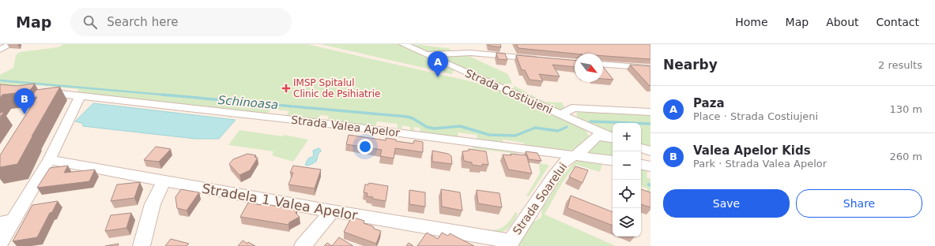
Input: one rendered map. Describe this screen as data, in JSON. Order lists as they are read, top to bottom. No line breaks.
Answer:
{"streets":{"street":["Strada Costiujeni","Strada Valea Apelor","Strada Soarelui","Stradela 1 Valea Apelor"]},"crossings":[["Strada Costiujeni","Strada Soarelui"],["Strada Valea Apelor","Strada Soarelui"],["Strada Soarelui","Stradela 1 Valea Apelor"]],"water":["Schinoasa"],"places":{"health":["IMSP Spitalul Clinic de Psihiatrie"]},"north":"bottom right","page":{"header":"Map","search":"Search here","nav":["Home","Map","About","Contact"],"heading":["Nearby","2 results"],"pins":["A","B"],"list":[{"mark":"A","name":"Paza","note":"Place · Strada Costiujeni","value":"130 m"},{"mark":"B","name":"Valea Apelor Kids","note":"Park · Strada Valea Apelor","value":"260 m"}],"map_buttons":["+","−"],"buttons":["Save","Share"]}}
